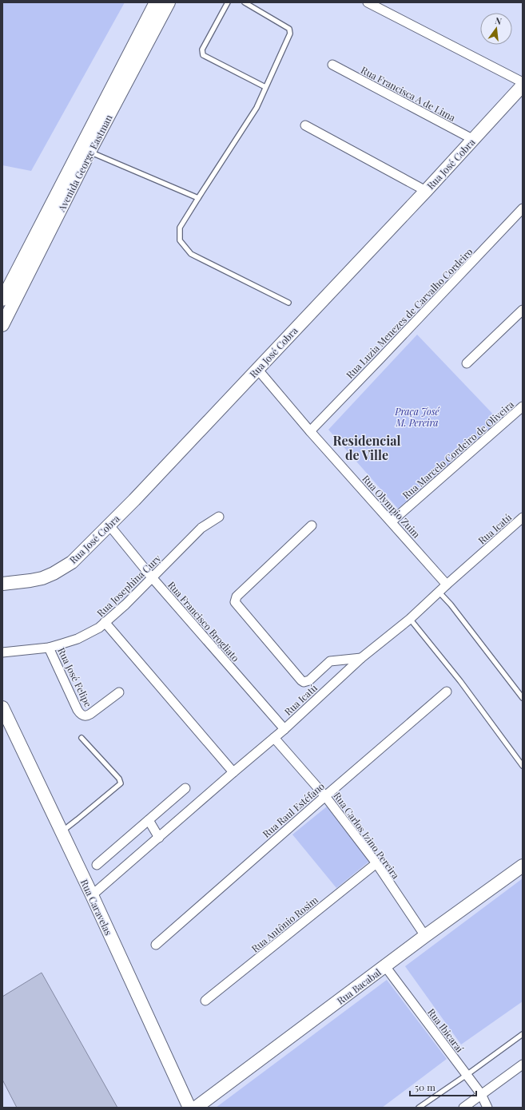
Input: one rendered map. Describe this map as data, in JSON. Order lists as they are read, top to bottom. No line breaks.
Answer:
{"streets":{"street":["Rua Francisca A de Lima","Avenida George Eastman","Rua José Cobra","Rua Luzia Menezes de Carvalho Cordeiro","Rua Marcelo Cordeiro de Oliveira","Rua Olympio Zuim","Rua Icatú","Rua Josephina Cury","Rua Francisco Brogliato","Rua José Felipe","Rua Raul Estéfano","Rua Carlos Izino Pereira","Rua Caravelas","Rua Antônio Rosim","Rua Bacabal","Rua Ibicaraí"]},"crossings":[["Rua Francisca A de Lima","Rua José Cobra"],["Rua José Cobra","Rua Olympio Zuim"],["Rua José Cobra","Rua Francisco Brogliato"],["Rua Luzia Menezes de Carvalho Cordeiro","Rua Olympio Zuim"],["Rua Marcelo Cordeiro de Oliveira","Rua Olympio Zuim"],["Rua Olympio Zuim","Rua Icatú"],["Rua Icatú","Rua Francisco Brogliato"],["Rua Icatú","Rua Carlos Izino Pereira"],["Rua Icatú","Rua Caravelas"],["Rua Josephina Cury","Rua Francisco Brogliato"],["Rua Josephina Cury","Rua José Felipe"],["Rua Raul Estéfano","Rua Carlos Izino Pereira"],["Rua Carlos Izino Pereira","Rua Antônio Rosim"],["Rua Carlos Izino Pereira","Rua Bacabal"],["Rua Bacabal","Rua Ibicaraí"]],"districts":["Residencial de Ville"],"parks":["Praça José M. Pereira"],"scale_bar":"50 m","north":"top"}
